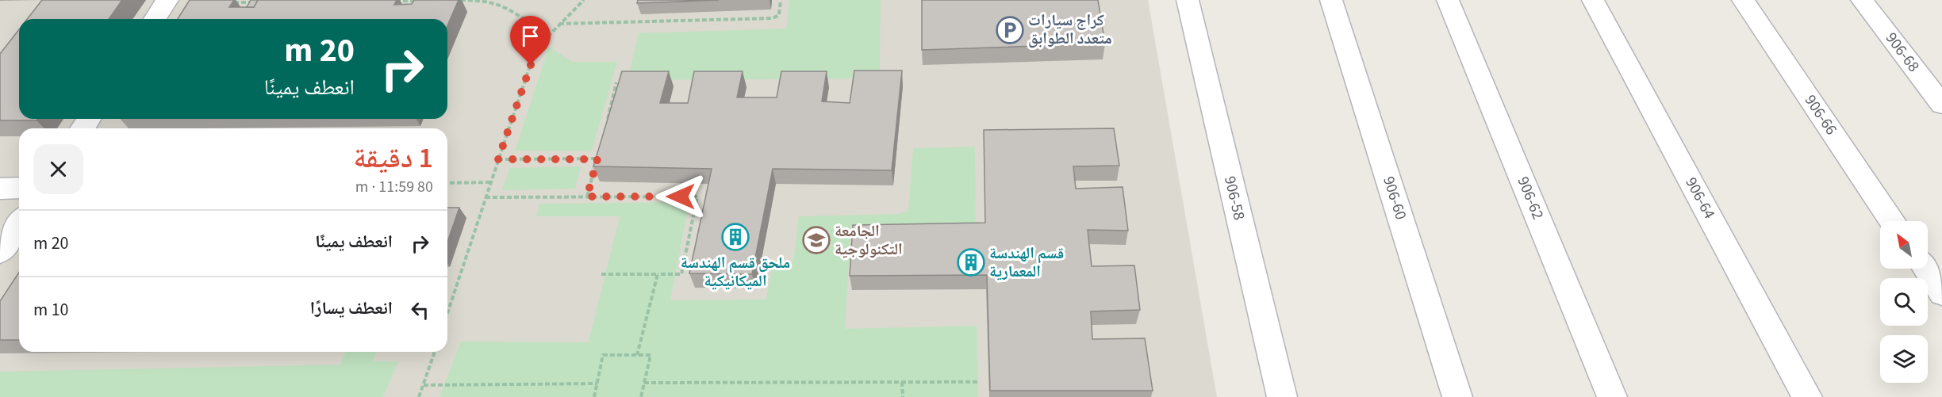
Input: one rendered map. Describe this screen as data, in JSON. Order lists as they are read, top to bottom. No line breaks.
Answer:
{"streets":{"street":["906-68","906-66","906-58","906-60","906-62","906-64"]},"places":{"parking":["كراج سيارات متعدد الطوابق"],"building":["ملحق قسم الهندسة الميكانيكية","قسم الهندسة المعمارية"],"school or university":["الجامعة التكنولوجية"]},"north":"top left","page":{"turn":["20 m","انعطف يمينًا"],"heading":["1 دقيقة","80 m · 11:59"],"list":[{"name":"انعطف يمينًا","value":"20 m"},{"name":"انعطف يسارًا","value":"10 m"}]}}
